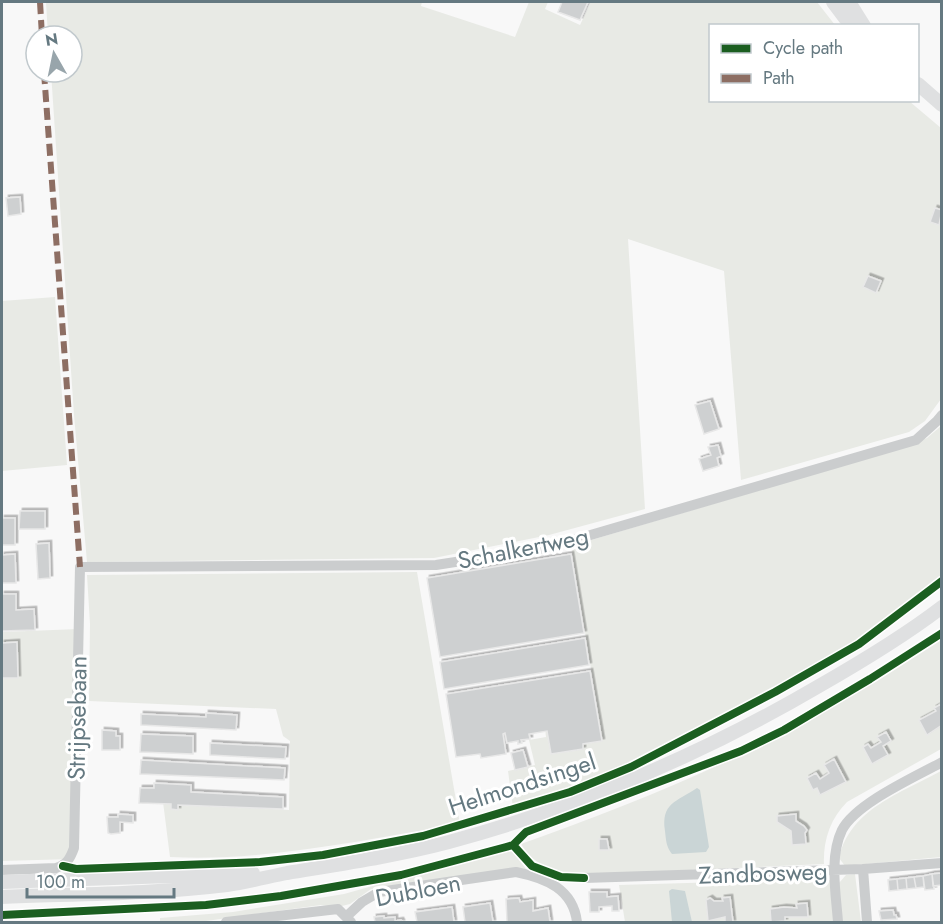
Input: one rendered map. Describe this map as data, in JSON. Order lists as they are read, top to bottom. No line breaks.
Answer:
{"streets":{"main road":["Helmondsingel"],"street":["Schalkertweg","Strijpsebaan","Zandbosweg","Dubloen"]},"crossings":[["Schalkertweg","Strijpsebaan"]],"legend":["Cycle path","Path"],"scale_bar":"100 m","north":"top"}
